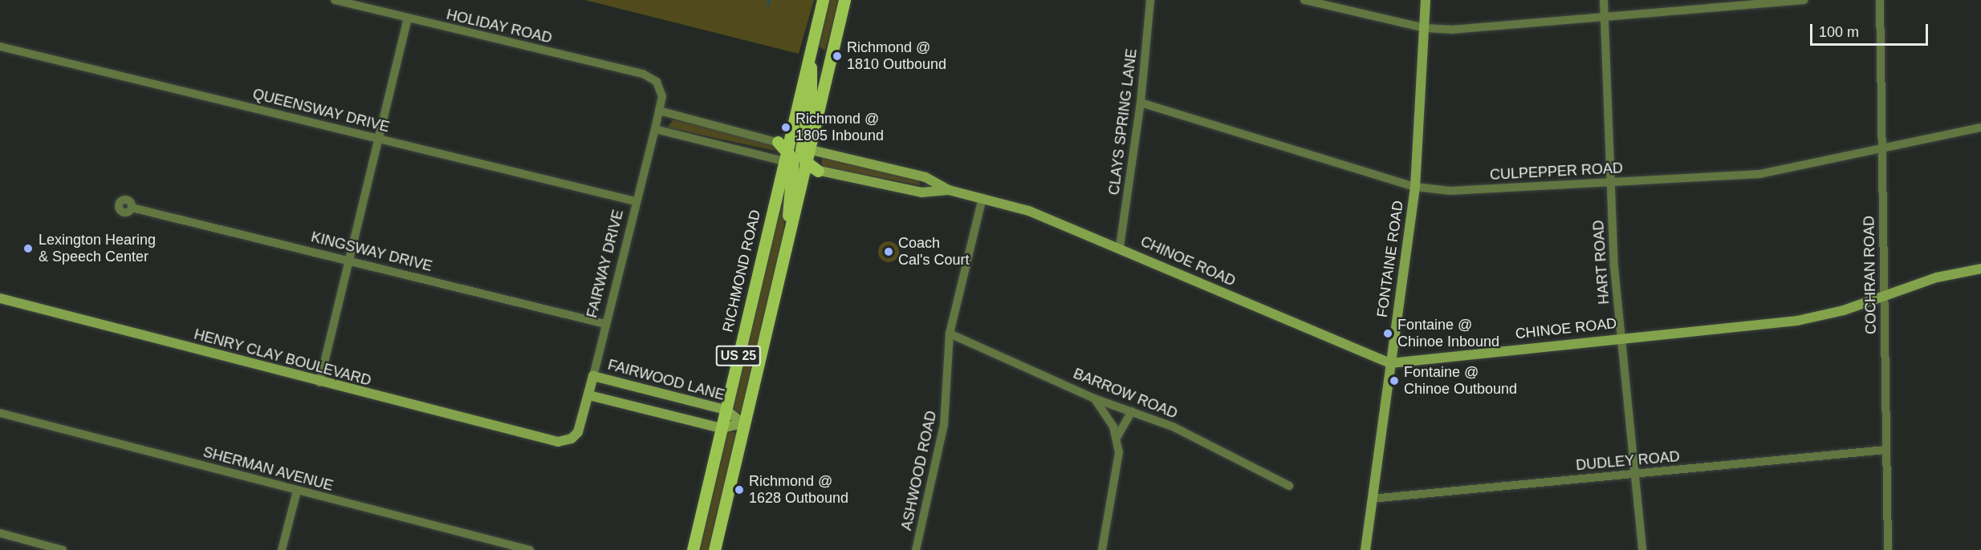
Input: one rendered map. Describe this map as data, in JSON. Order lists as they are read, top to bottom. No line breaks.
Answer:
{"streets":{"main road":["RICHMOND ROAD","US 25"],"street":["HOLIDAY ROAD","QUEENSWAY DRIVE","CLAYS SPRING LANE","CULPEPPER ROAD","KINGSWAY DRIVE","FONTAINE ROAD","CHINOE ROAD","HART ROAD","FAIRWAY DRIVE","COCHRAN ROAD","HENRY CLAY BOULEVARD","FAIRWOOD LANE","BARROW ROAD","DUDLEY ROAD","SHERMAN AVENUE","ASHWOOD ROAD"]},"crossings":[["HOLIDAY ROAD","FAIRWAY DRIVE"],["QUEENSWAY DRIVE","FAIRWAY DRIVE"],["CLAYS SPRING LANE","CULPEPPER ROAD"],["CLAYS SPRING LANE","CHINOE ROAD"],["CULPEPPER ROAD","FONTAINE ROAD"],["CULPEPPER ROAD","HART ROAD"],["CULPEPPER ROAD","COCHRAN ROAD"],["KINGSWAY DRIVE","FAIRWAY DRIVE"],["FONTAINE ROAD","CHINOE ROAD"],["FONTAINE ROAD","DUDLEY ROAD"],["CHINOE ROAD","HART ROAD"],["CHINOE ROAD","COCHRAN ROAD"],["CHINOE ROAD","ASHWOOD ROAD"],["HART ROAD","DUDLEY ROAD"],["FAIRWAY DRIVE","HENRY CLAY BOULEVARD"],["FAIRWAY DRIVE","FAIRWOOD LANE"],["RICHMOND ROAD","US 25"],["RICHMOND ROAD","FAIRWOOD LANE"],["COCHRAN ROAD","DUDLEY ROAD"],["US 25","FAIRWOOD LANE"],["BARROW ROAD","ASHWOOD ROAD"]],"places":["Richmond @ 1810 Outbound","Richmond @ 1805 Inbound","Lexington Hearing & Speech Center","Coach Cal's Court","Fontaine @ Chinoe Inbound","Fontaine @ Chinoe Outbound","Richmond @ 1628 Outbound"],"scale_bar":"100 m"}
